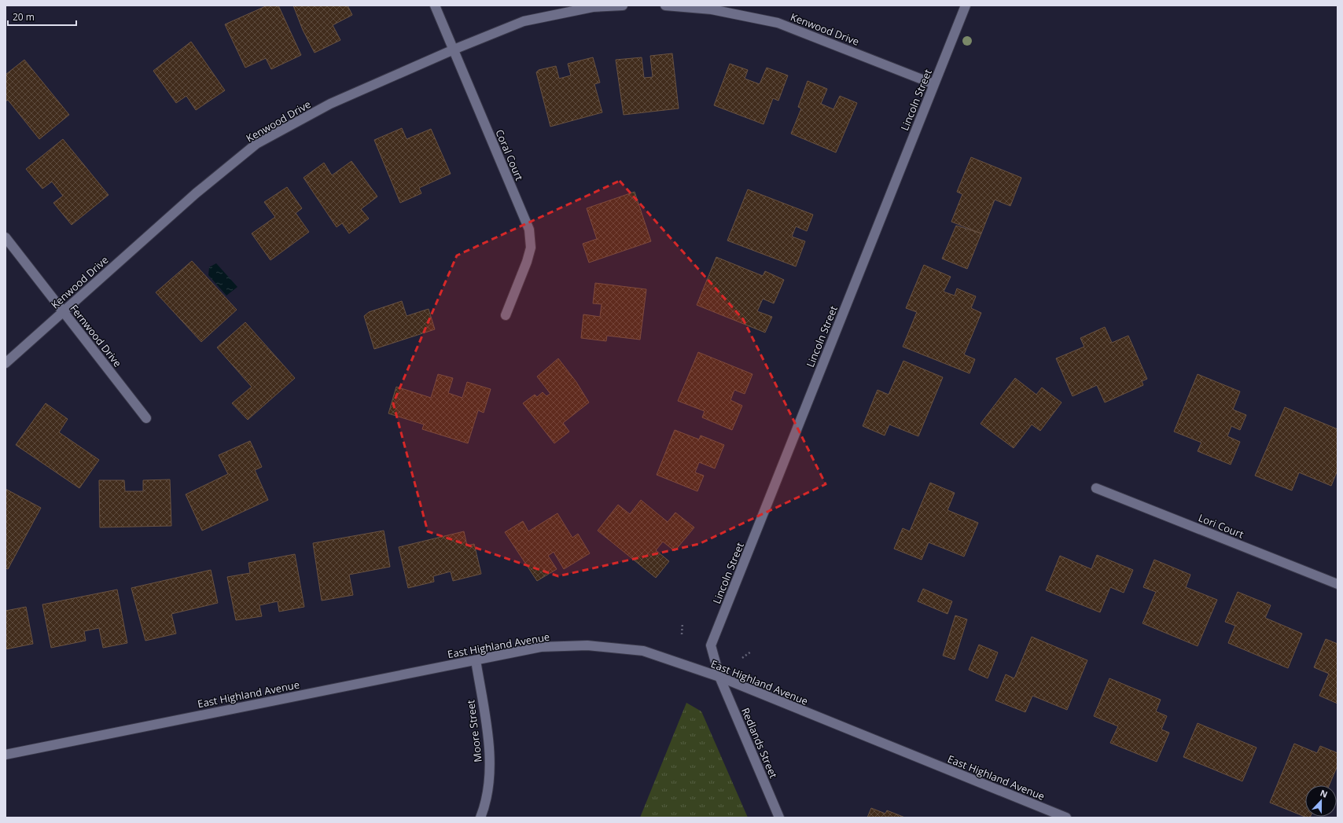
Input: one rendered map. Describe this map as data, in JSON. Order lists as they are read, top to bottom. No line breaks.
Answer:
{"streets":{"street":["Kenwood Drive","Lincoln Street","Coral Court","Fernwood Drive","Lori Court","East Highland Avenue","Moore Street","Redlands Street"]},"crossings":[["Kenwood Drive","Lincoln Street"],["Kenwood Drive","Coral Court"],["Kenwood Drive","Fernwood Drive"],["Lincoln Street","East Highland Avenue"],["Lincoln Street","Redlands Street"],["East Highland Avenue","Moore Street"],["East Highland Avenue","Redlands Street"]],"scale_bar":"20 m","north":"top"}
